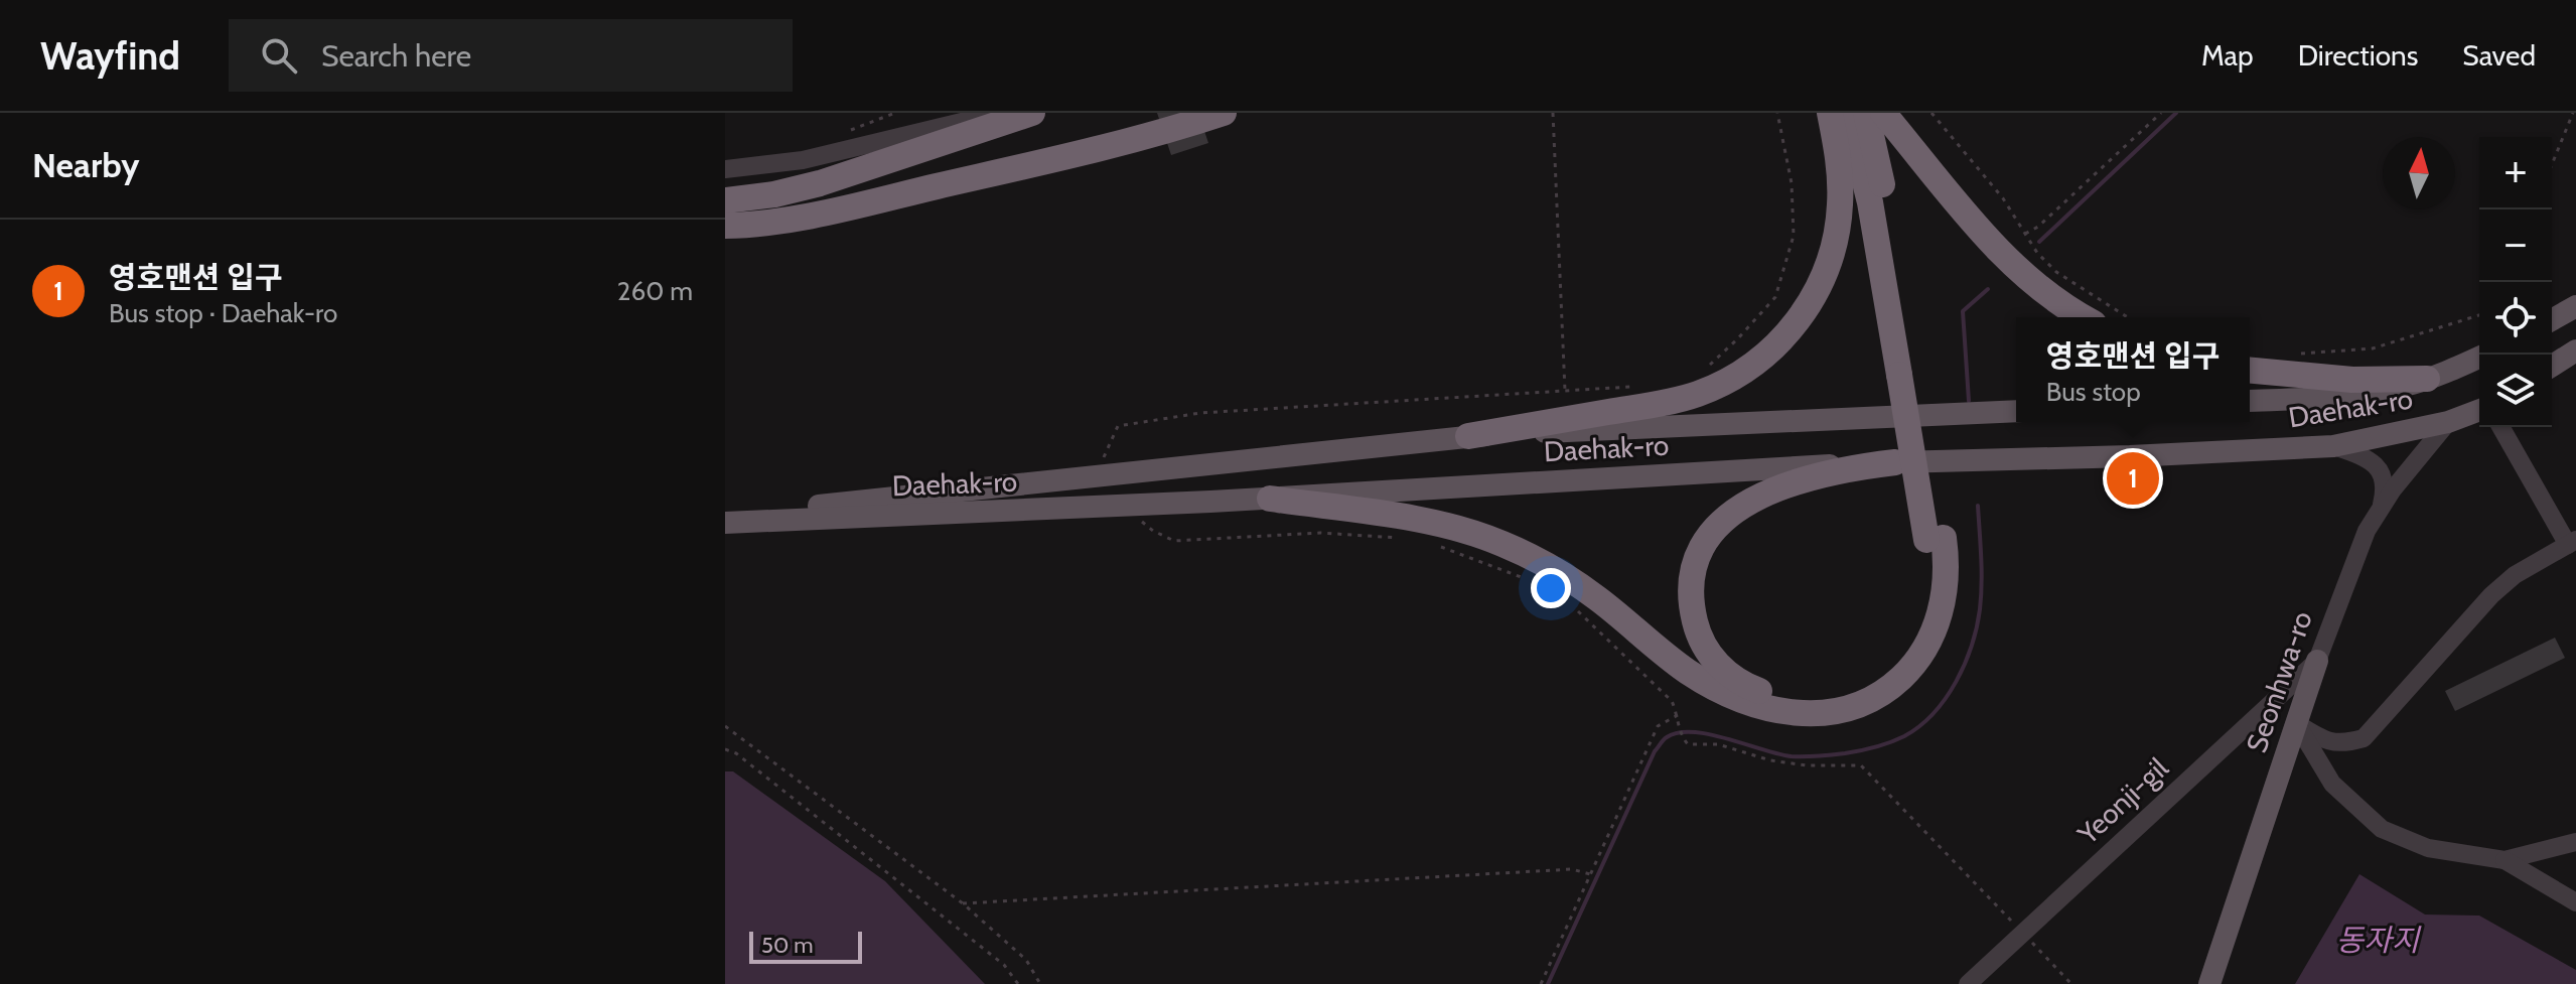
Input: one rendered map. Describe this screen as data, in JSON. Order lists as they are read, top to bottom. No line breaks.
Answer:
{"streets":{"main road":["Daehak-ro","Seonhwa-ro"],"street":["Yeonji-gil"]},"crossings":[["Daehak-ro","Seonhwa-ro"],["Seonhwa-ro","Yeonji-gil"]],"water":["동자지"],"scale_bar":"50 m","north":"top","page":{"header":"Wayfind","search":"Search here","nav":["Map","Directions","Saved"],"heading":"Nearby","map_buttons":["+","−"],"list":[{"mark":"1","name":"영호맨션 입구","note":"Bus stop · Daehak-ro","value":"260 m"}],"popup":["영호맨션 입구","Bus stop"],"pins":"1","scale":"50 m"}}
